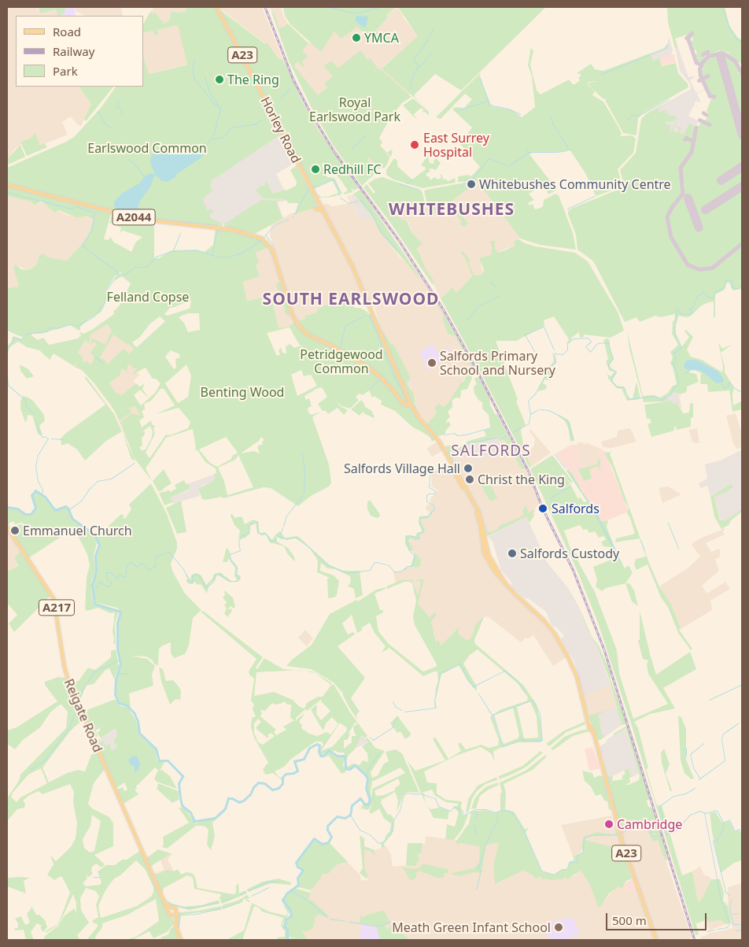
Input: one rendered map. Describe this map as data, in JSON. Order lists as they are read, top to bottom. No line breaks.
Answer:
{"streets":{"main road":["A23","Horley Road","A2044","A217","Reigate Road"]},"crossings":[["A23","Horley Road"],["A23","A2044"],["Horley Road","A2044"]],"districts":["WHITEBUSHES","SOUTH EARLSWOOD","SALFORDS"],"parks":["Royal Earlswood Park","Earlswood Common","Felland Copse","Petridgewood Common","Benting Wood"],"places":["YMCA","The Ring","East Surrey Hospital","Redhill FC","Whitebushes Community Centre","Salfords Primary School and Nursery","Salfords Village Hall","Christ the King","Salfords","Emmanuel Church","Salfords Custody","Cambridge","Meath Green Infant School"],"legend":["Road","Railway","Park"],"scale_bar":"500 m"}
